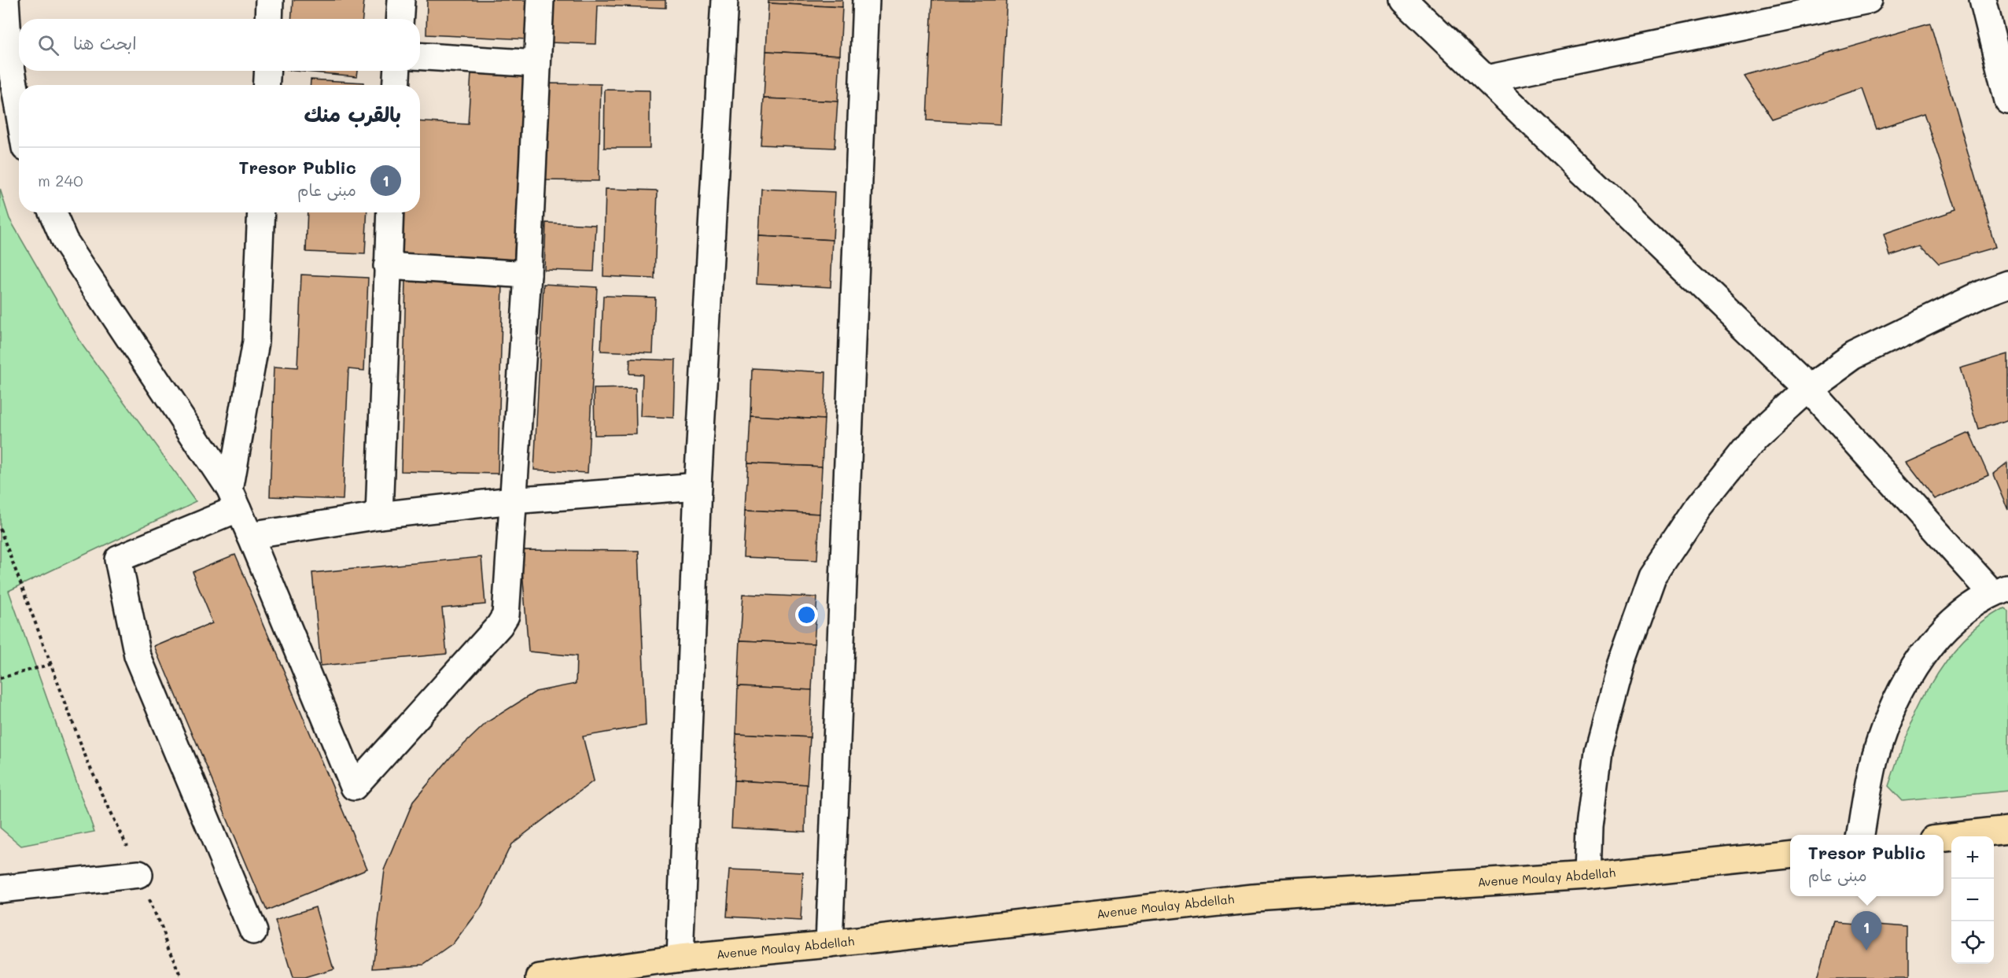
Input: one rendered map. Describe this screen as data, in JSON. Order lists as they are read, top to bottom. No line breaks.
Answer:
{"streets":{"main road":["Avenue Moulay Abdellah"]},"page":{"search":"ابحث هنا","heading":"بالقرب منك","list":[{"mark":"1","name":"Tresor Public","note":"مبنى عام","value":"240 m"}],"popup":["Tresor Public","مبنى عام"],"map_buttons":["+","−"],"pins":"1"}}
